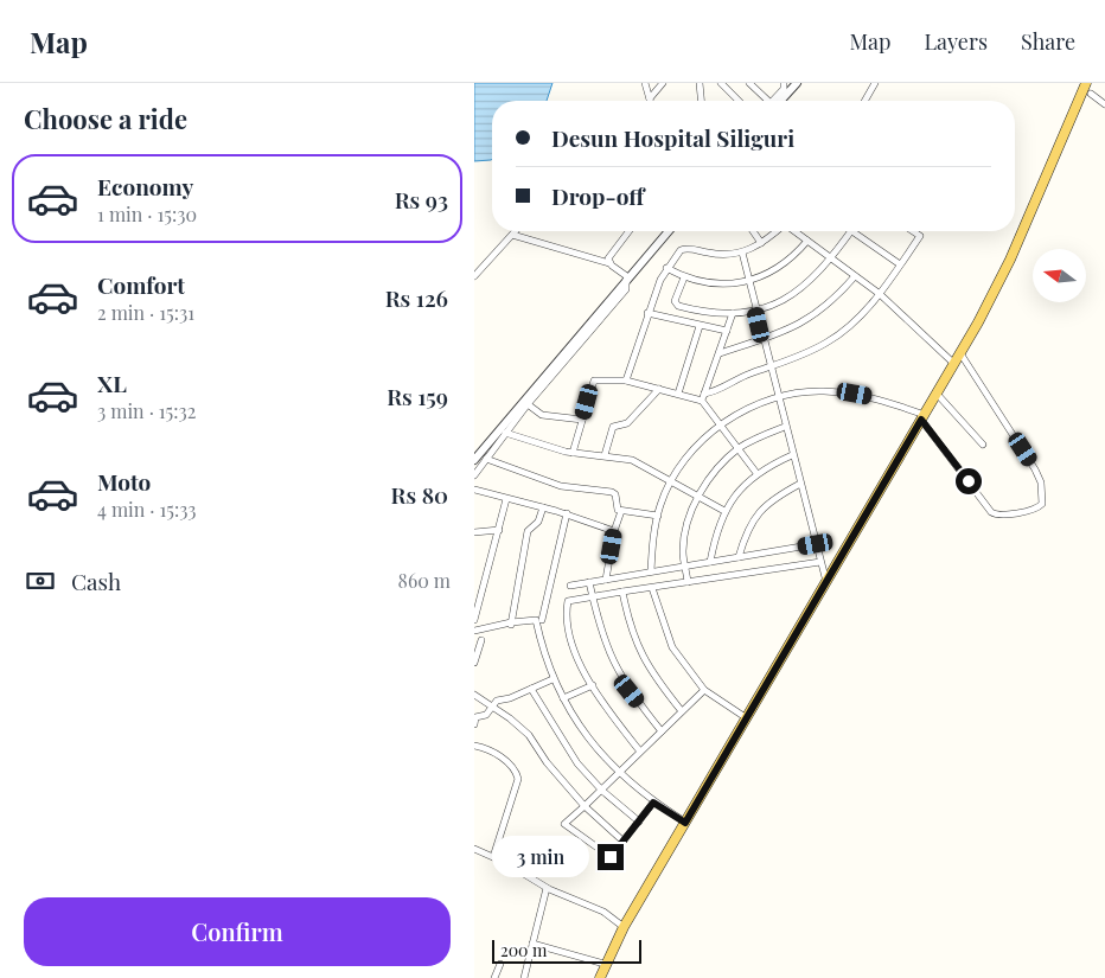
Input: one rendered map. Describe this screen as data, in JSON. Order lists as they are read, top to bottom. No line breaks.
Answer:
{"scale_bar":"200 m","north":"left","page":{"header":"Map","nav":["Map","Layers","Share"],"heading":"Choose a ride","banner":["Desun Hospital Siliguri","Drop-off"],"list":[{"name":"Economy","note":"1 min · 15:30","value":"Rs 93"},{"name":"Comfort","note":"2 min · 15:31","value":"Rs 126"},{"name":"XL","note":"3 min · 15:32","value":"Rs 159"},{"name":"Moto","note":"4 min · 15:33","value":"Rs 80"}],"pay":["Cash","860 m"],"bubble":"3 min","buttons":"Confirm","scale":"200 m"}}
